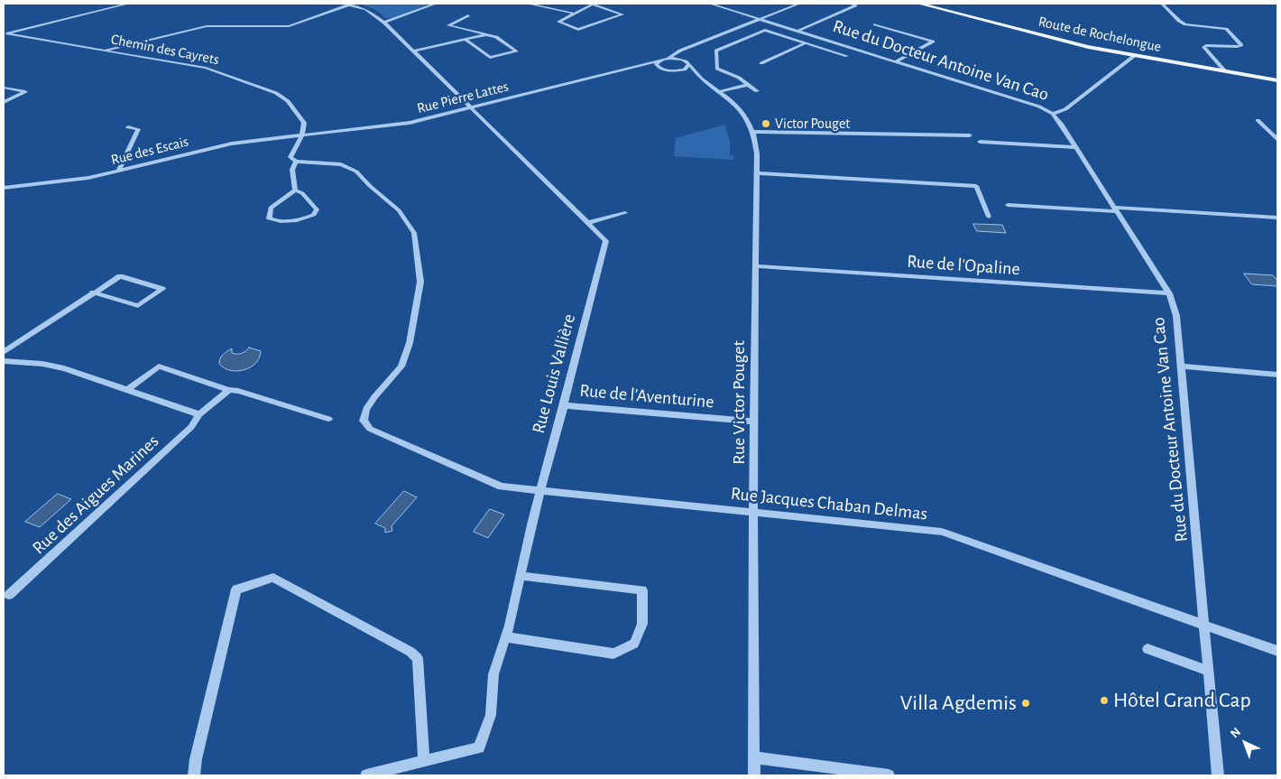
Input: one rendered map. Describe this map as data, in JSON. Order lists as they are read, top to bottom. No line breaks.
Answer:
{"streets":{"main road":["Route de Rochelongue"],"street":["Chemin des Cayrets","Rue du Docteur Antoine Van Cao","Rue Pierre Lattes","Rue des Escais","Rue de l'Opaline","Rue Louis Vallière","Rue de l'Aventurine","Rue Victor Pouget","Rue des Aigues Marines","Rue Jacques Chaban Delmas"]},"crossings":[["Chemin des Cayrets","Rue Pierre Lattes"],["Chemin des Cayrets","Rue des Escais"],["Rue du Docteur Antoine Van Cao","Rue de l'Opaline"],["Rue du Docteur Antoine Van Cao","Rue Jacques Chaban Delmas"],["Rue Pierre Lattes","Rue des Escais"],["Rue Pierre Lattes","Rue Louis Vallière"],["Rue de l'Opaline","Rue Victor Pouget"],["Rue Louis Vallière","Rue de l'Aventurine"],["Rue Louis Vallière","Rue Jacques Chaban Delmas"],["Rue de l'Aventurine","Rue Victor Pouget"],["Rue Victor Pouget","Rue Jacques Chaban Delmas"]],"places":["Victor Pouget","Hôtel Grand Cap","Villa Agdemis"],"north":"top left"}
